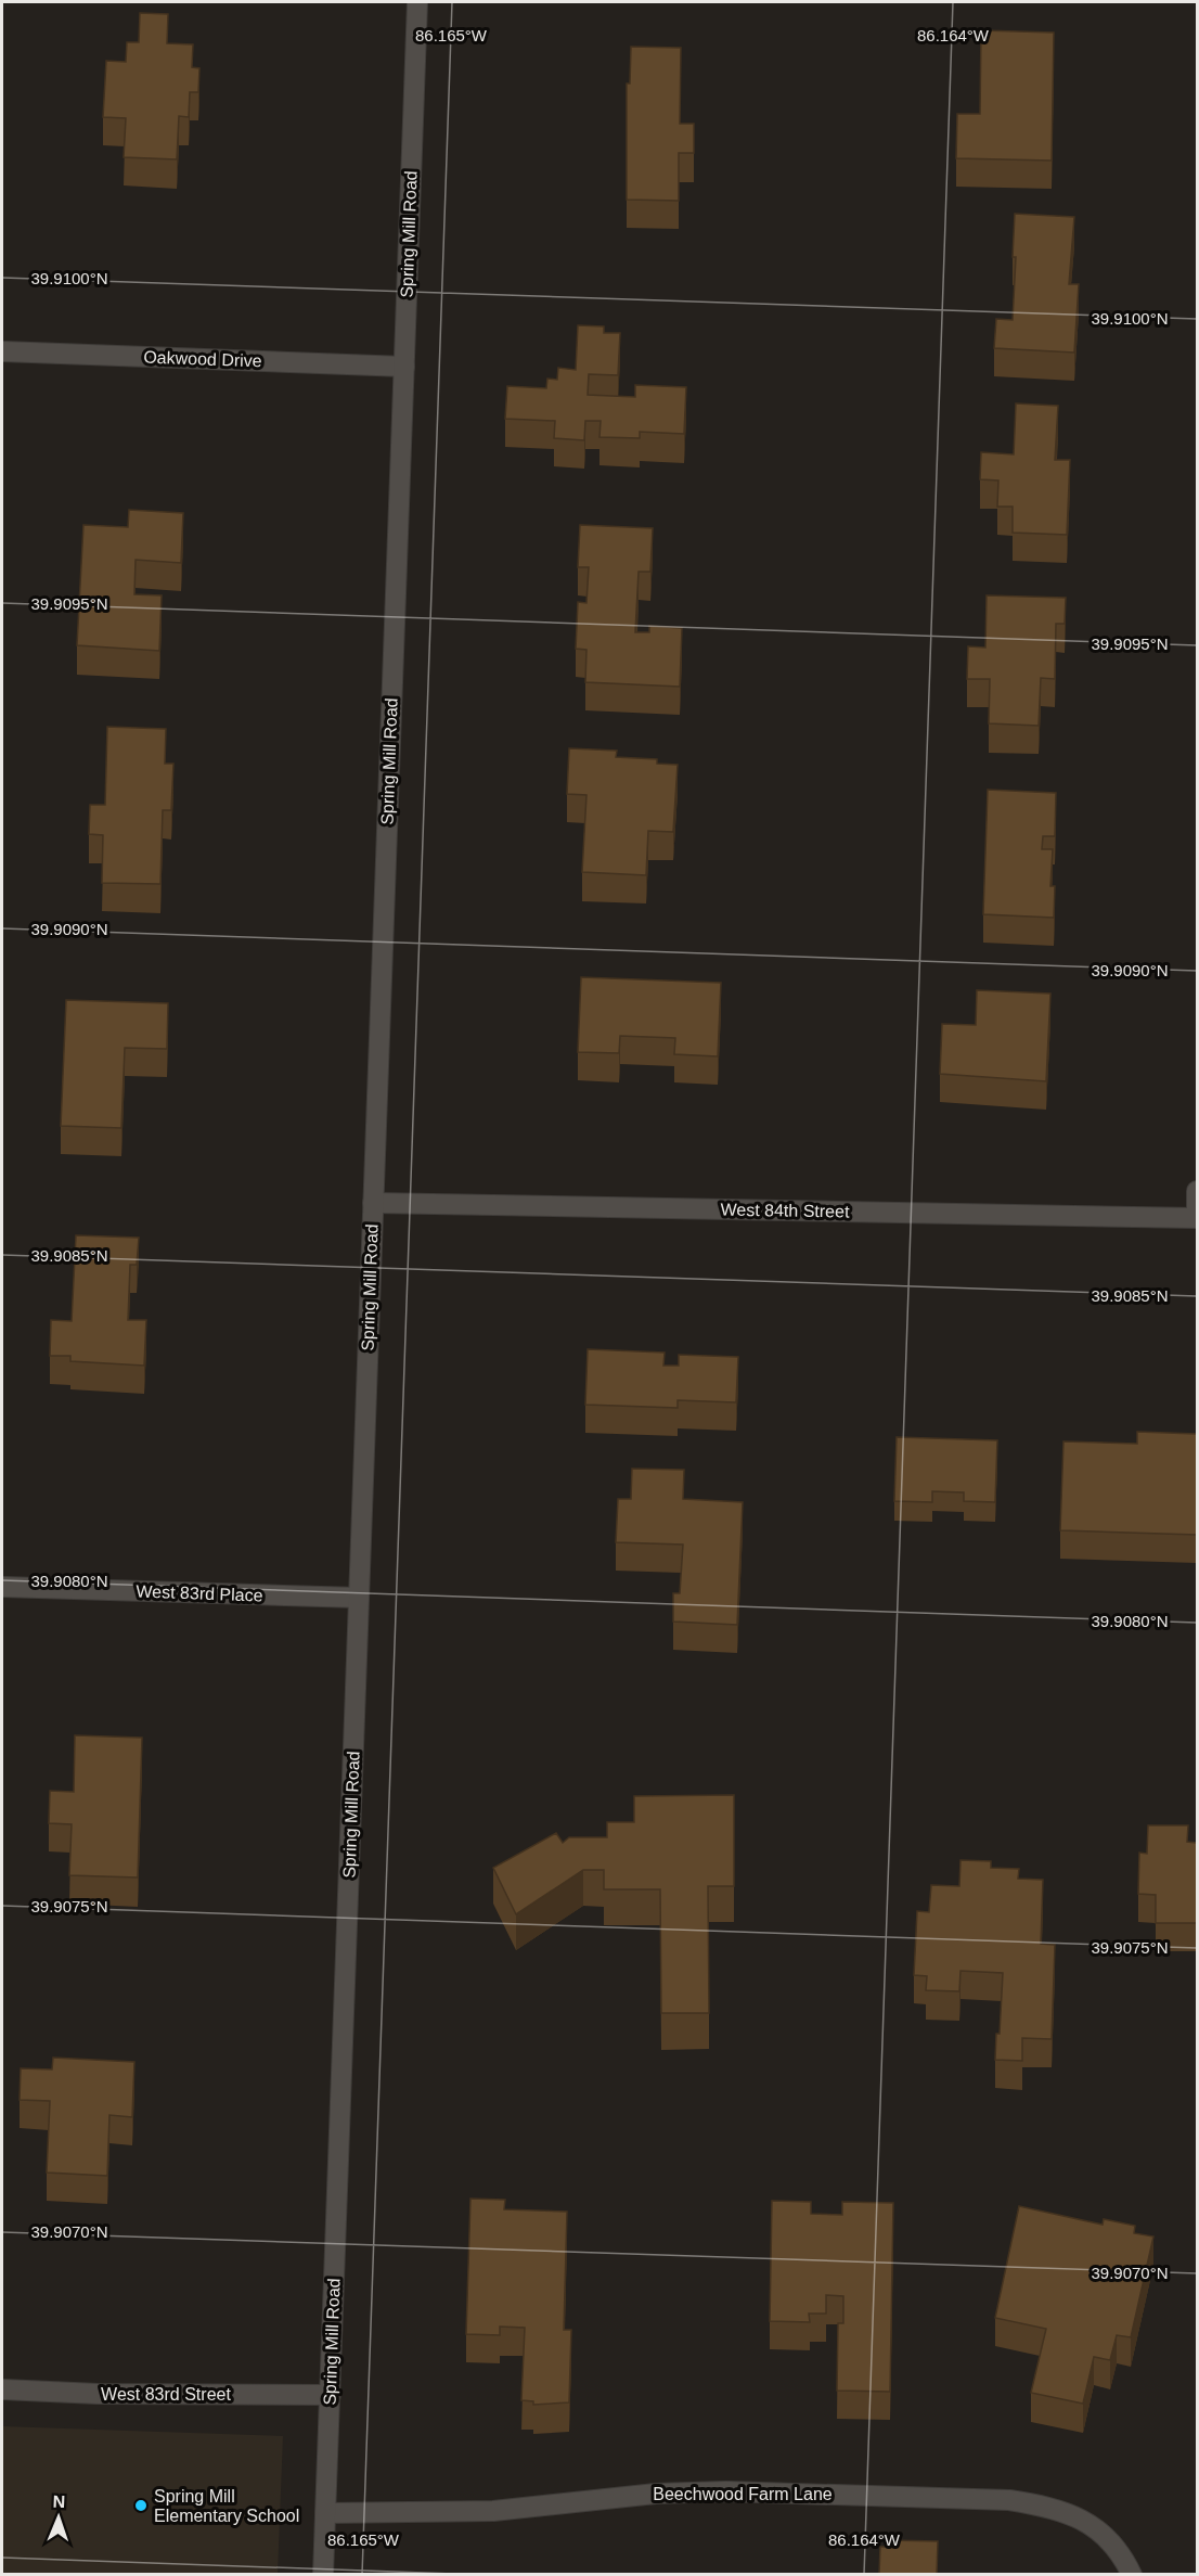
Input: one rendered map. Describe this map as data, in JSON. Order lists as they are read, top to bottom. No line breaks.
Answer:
{"streets":{"street":["Spring Mill Road","Oakwood Drive","West 84th Street","West 83rd Place","West 83rd Street","Beechwood Farm Lane"]},"crossings":[["Spring Mill Road","Oakwood Drive"],["Spring Mill Road","West 84th Street"],["Spring Mill Road","West 83rd Place"],["Spring Mill Road","West 83rd Street"],["Spring Mill Road","Beechwood Farm Lane"]],"places":["Spring Mill Elementary School"],"north":"top","coordinates":["86.165°W","86.164°W","39.9100°N","39.9095°N","39.9090°N","39.9085°N","39.9080°N","39.9075°N","39.9070°N"]}
